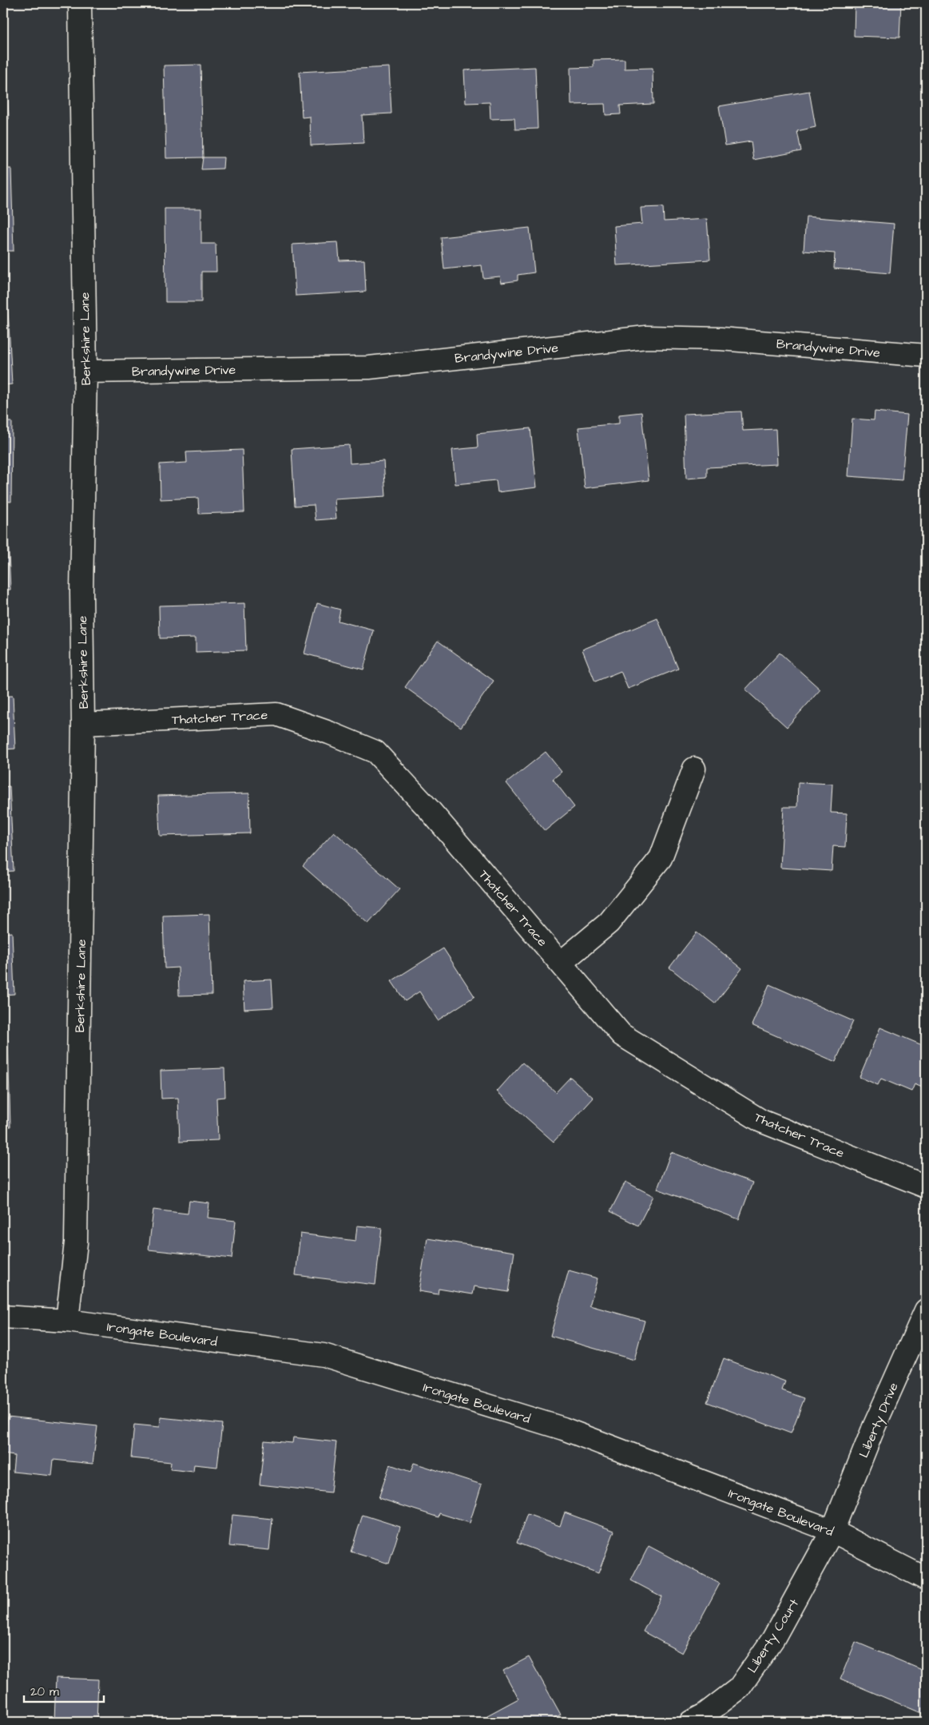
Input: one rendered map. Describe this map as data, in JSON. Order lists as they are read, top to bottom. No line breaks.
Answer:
{"streets":{"street":["Berkshire Lane","Brandywine Drive","Thatcher Trace","Irongate Boulevard","Liberty Drive","Liberty Court"]},"crossings":[["Berkshire Lane","Brandywine Drive"],["Berkshire Lane","Thatcher Trace"],["Berkshire Lane","Irongate Boulevard"],["Irongate Boulevard","Liberty Drive"],["Irongate Boulevard","Liberty Court"],["Liberty Drive","Liberty Court"]],"scale_bar":"20 m"}
